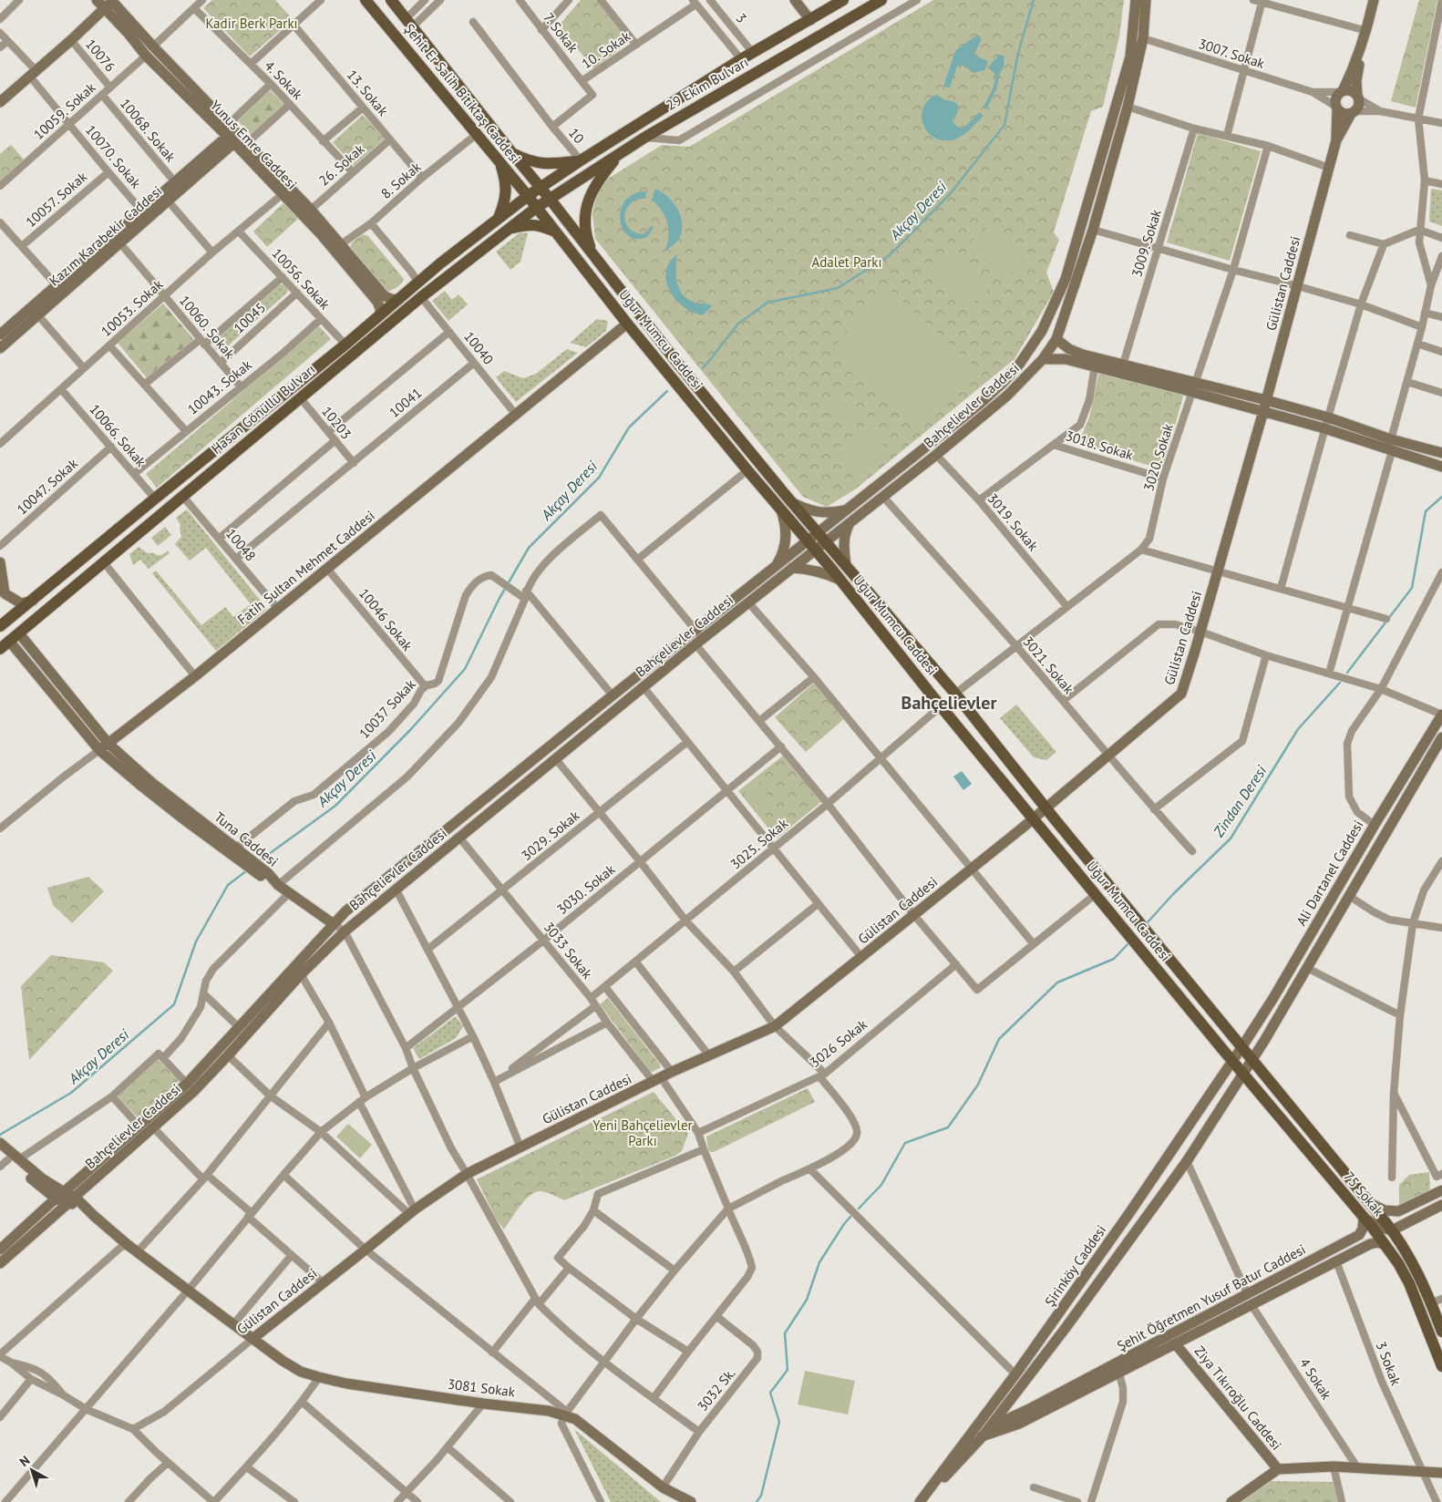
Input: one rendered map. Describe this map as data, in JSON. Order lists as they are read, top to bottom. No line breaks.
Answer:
{"streets":{"main road":["29 Ekim Bulvarı","Şehit Er Salih Bitiktaş Caddesi","Uğur Mumcu Caddesi","Hasan Gönüllü Bulvarı","75 Sokak"],"street":["3","7. Sokak","10. Sokak","3007. Sokak","10076","4. Sokak","13. Sokak","10059. Sokak","10068. Sokak","10","Yunus Emre Caddesi","10070. Sokak","26. Sokak","8. Sokak","10057. Sokak","Kazım Karabekir Caddesi","3009. Sokak","10056. Sokak","Gülistan Caddesi","10053. Sokak","10045","10060. Sokak","10040","10043. Sokak","10041","Bahçelievler Caddesi","10203","10066. Sokak","3018. Sokak","3020. Sokak","10047. Sokak","3019. Sokak","10048","Fatih Sultan Mehmet Caddesi","10046 Sokak","3021. Sokak","10037 Sokak","3029. Sokak","Tuna Caddesi","3025. Sokak","Ali Dartanel Caddesi","3030. Sokak","3033 Sokak","3026 Sokak","Şirinköy Caddesi","Şehit Öğretmen Yusuf Batur Caddesi","3 Sokak","4 Sokak","3081 Sokak","3032 Sk.","Ziya Tıkıroğlu Caddesi"]},"crossings":[["3","29 Ekim Bulvarı"],["7. Sokak","10. Sokak"],["10. Sokak","10"],["3007. Sokak","Gülistan Caddesi"],["3007. Sokak","Bahçelievler Caddesi"],["10076","10059. Sokak"],["4. Sokak","26. Sokak"],["29 Ekim Bulvarı","Şehit Er Salih Bitiktaş Caddesi"],["29 Ekim Bulvarı","10"],["29 Ekim Bulvarı","Uğur Mumcu Caddesi"],["29 Ekim Bulvarı","Hasan Gönüllü Bulvarı"],["13. Sokak","26. Sokak"],["13. Sokak","8. Sokak"],["Şehit Er Salih Bitiktaş Caddesi","8. Sokak"],["Şehit Er Salih Bitiktaş Caddesi","Uğur Mumcu Caddesi"],["Şehit Er Salih Bitiktaş Caddesi","Hasan Gönüllü Bulvarı"],["10059. Sokak","10068. Sokak"],["10059. Sokak","Yunus Emre Caddesi"],["10059. Sokak","10070. Sokak"],["10068. Sokak","Kazım Karabekir Caddesi"],["Yunus Emre Caddesi","26. Sokak"],["Yunus Emre Caddesi","8. Sokak"],["Yunus Emre Caddesi","Kazım Karabekir Caddesi"],["Yunus Emre Caddesi","10053. Sokak"],["Yunus Emre Caddesi","Hasan Gönüllü Bulvarı"],["10070. Sokak","10057. Sokak"],["10070. Sokak","Kazım Karabekir Caddesi"],["Kazım Karabekir Caddesi","10060. Sokak"],["10056. Sokak","10053. Sokak"],["10056. Sokak","10045"],["10056. Sokak","10043. Sokak"],["10056. Sokak","Hasan Gönüllü Bulvarı"],["Gülistan Caddesi","Uğur Mumcu Caddesi"],["Gülistan Caddesi","3021. Sokak"],["Gülistan Caddesi","3033 Sokak"],["Gülistan Caddesi","3081 Sokak"],["10053. Sokak","10060. Sokak"],["10053. Sokak","10066. Sokak"],["10045","10060. Sokak"],["10060. Sokak","10043. Sokak"],["Uğur Mumcu Caddesi","Bahçelievler Caddesi"],["Uğur Mumcu Caddesi","Hasan Gönüllü Bulvarı"],["Uğur Mumcu Caddesi","3020. Sokak"],["Uğur Mumcu Caddesi","Fatih Sultan Mehmet Caddesi"],["Uğur Mumcu Caddesi","3025. Sokak"],["Uğur Mumcu Caddesi","Ali Dartanel Caddesi"],["Uğur Mumcu Caddesi","75 Sokak"],["Uğur Mumcu Caddesi","Şirinköy Caddesi"],["10040","10041"],["10040","Hasan Gönüllü Bulvarı"],["10040","Fatih Sultan Mehmet Caddesi"],["10043. Sokak","10066. Sokak"],["10041","10203"],["10041","10048"],["Bahçelievler Caddesi","3019. Sokak"],["Bahçelievler Caddesi","3021. Sokak"],["Bahçelievler Caddesi","Tuna Caddesi"],["Bahçelievler Caddesi","3033 Sokak"],["Bahçelievler Caddesi","3081 Sokak"],["Hasan Gönüllü Bulvarı","10203"],["Hasan Gönüllü Bulvarı","10066. Sokak"],["Hasan Gönüllü Bulvarı","10048"],["Hasan Gönüllü Bulvarı","Tuna Caddesi"],["10066. Sokak","10047. Sokak"],["3018. Sokak","3020. Sokak"],["3018. Sokak","3019. Sokak"],["3020. Sokak","3019. Sokak"],["3020. Sokak","3021. Sokak"],["10048","Fatih Sultan Mehmet Caddesi"],["Fatih Sultan Mehmet Caddesi","10046 Sokak"],["Fatih Sultan Mehmet Caddesi","Tuna Caddesi"],["10046 Sokak","10037 Sokak"],["10037 Sokak","Tuna Caddesi"],["3029. Sokak","3033 Sokak"],["3025. Sokak","3033 Sokak"],["Ali Dartanel Caddesi","75 Sokak"],["Ali Dartanel Caddesi","Şirinköy Caddesi"],["3030. Sokak","3033 Sokak"],["3033 Sokak","3026 Sokak"],["3033 Sokak","3032 Sk."],["75 Sokak","Şirinköy Caddesi"],["75 Sokak","Şehit Öğretmen Yusuf Batur Caddesi"],["Şirinköy Caddesi","Şehit Öğretmen Yusuf Batur Caddesi"],["Şehit Öğretmen Yusuf Batur Caddesi","3 Sokak"],["Şehit Öğretmen Yusuf Batur Caddesi","4 Sokak"],["Şehit Öğretmen Yusuf Batur Caddesi","Ziya Tıkıroğlu Caddesi"],["3 Sokak","Ziya Tıkıroğlu Caddesi"],["4 Sokak","Ziya Tıkıroğlu Caddesi"],["3081 Sokak","3032 Sk."]],"districts":["Bahçelievler"],"water":["Akçay Deresi","Zindan Deresi"],"parks":["Kadir Berk Parkı","Adalet Parkı","Yeni Bahçelievler Parkı"],"north":"top left"}
